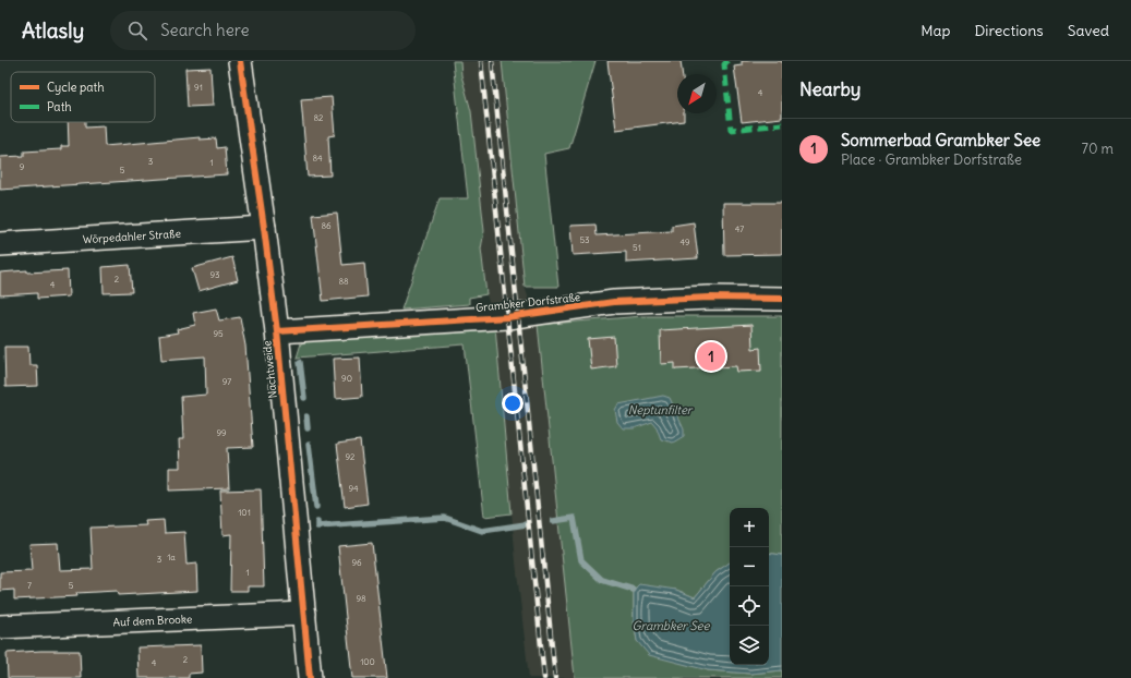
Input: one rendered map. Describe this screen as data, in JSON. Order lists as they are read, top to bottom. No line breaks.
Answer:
{"streets":{"street":["Wörpedahler Straße","Grambker Dorfstraße","Nachtweide","Auf dem Brooke"]},"crossings":[["Wörpedahler Straße","Nachtweide"],["Grambker Dorfstraße","Nachtweide"],["Nachtweide","Auf dem Brooke"]],"water":["Neptunfilter","Grambker See"],"house_numbers":["91","4","82","84","3","1","9","5","86","47","53","49","51","93","2","88","4","95","90","97","99","92","94","101","1a","3","96","1","7","5","98","2","100","4"],"legend":["Cycle path","Path"],"north":"bottom left","page":{"header":"Atlasly","search":"Search here","nav":["Map","Directions","Saved"],"heading":"Nearby","list":[{"mark":"1","name":"Sommerbad Grambker See","note":"Place · Grambker Dorfstraße","value":"70 m"}],"pins":"1","map_buttons":["+","−"]}}
